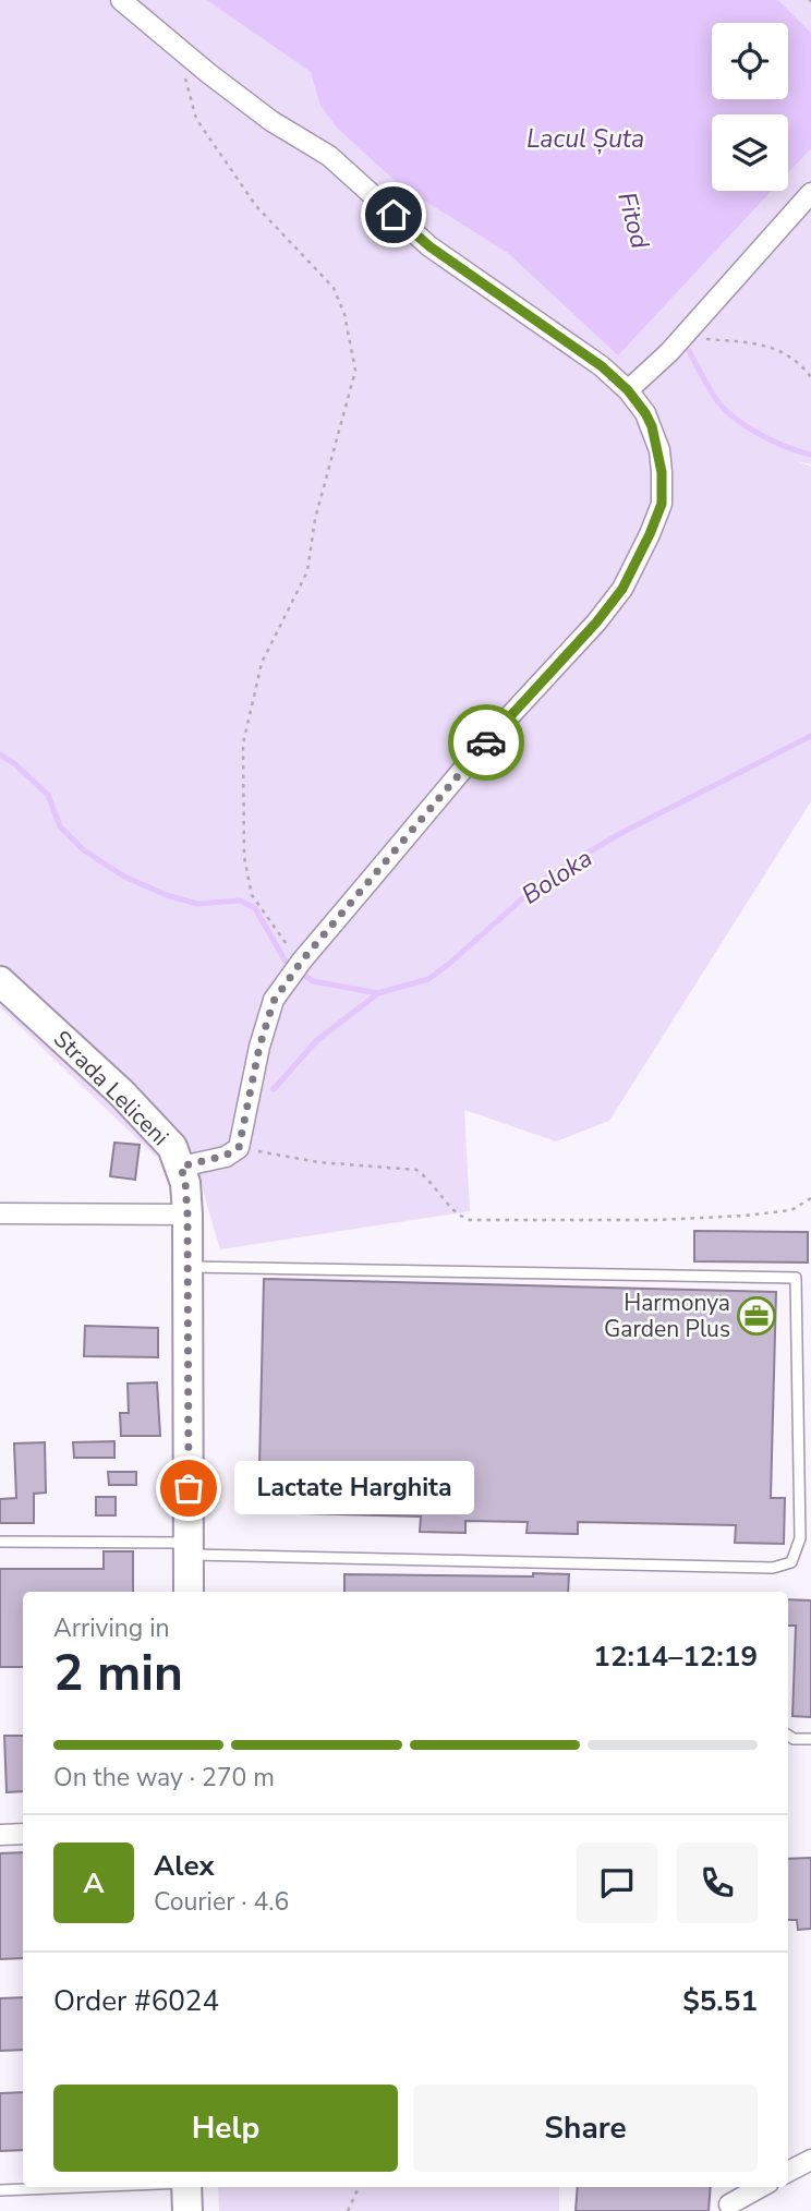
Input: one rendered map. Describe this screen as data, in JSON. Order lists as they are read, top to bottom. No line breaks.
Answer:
{"streets":{"main road":["Strada Leliceni"]},"water":["Lacul Șuta","Fitod","Boloka"],"places":{"office":["Harmonya Garden Plus"],"other":["Lactate Harghita"]},"page":{"bubble":"Lactate Harghita","heading":["2 min","Arriving in","12:14–12:19"],"panel":["Alex","Courier · 4.6","Order #6024","$5.51"],"bar":"On the way · 270 m","round":"A","buttons":["Help","Share"]}}
